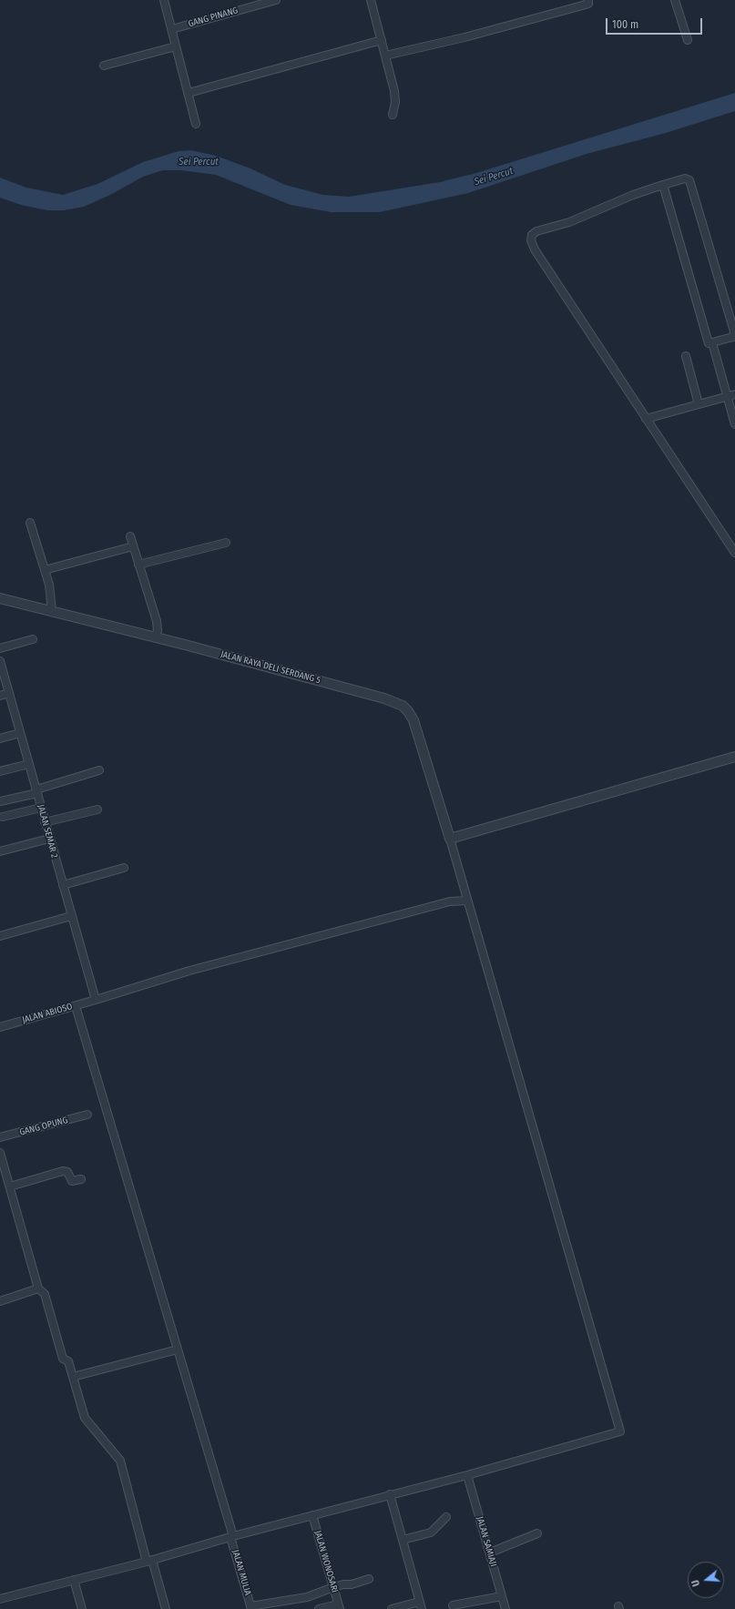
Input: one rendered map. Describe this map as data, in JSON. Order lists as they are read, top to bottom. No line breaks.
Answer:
{"streets":{"street":["GANG PINANG","JALAN RAYA DELI SERDANG 5","JALAN SEMAR 2","JALAN ABIOSO","GANG OPUNG","JALAN SAMIAJI","JALAN WONOSARI","JALAN MULIA"]},"crossings":[["JALAN SEMAR 2","JALAN ABIOSO"],["JALAN ABIOSO","JALAN MULIA"]],"water":["Sei Percut"],"scale_bar":"100 m","north":"left"}
